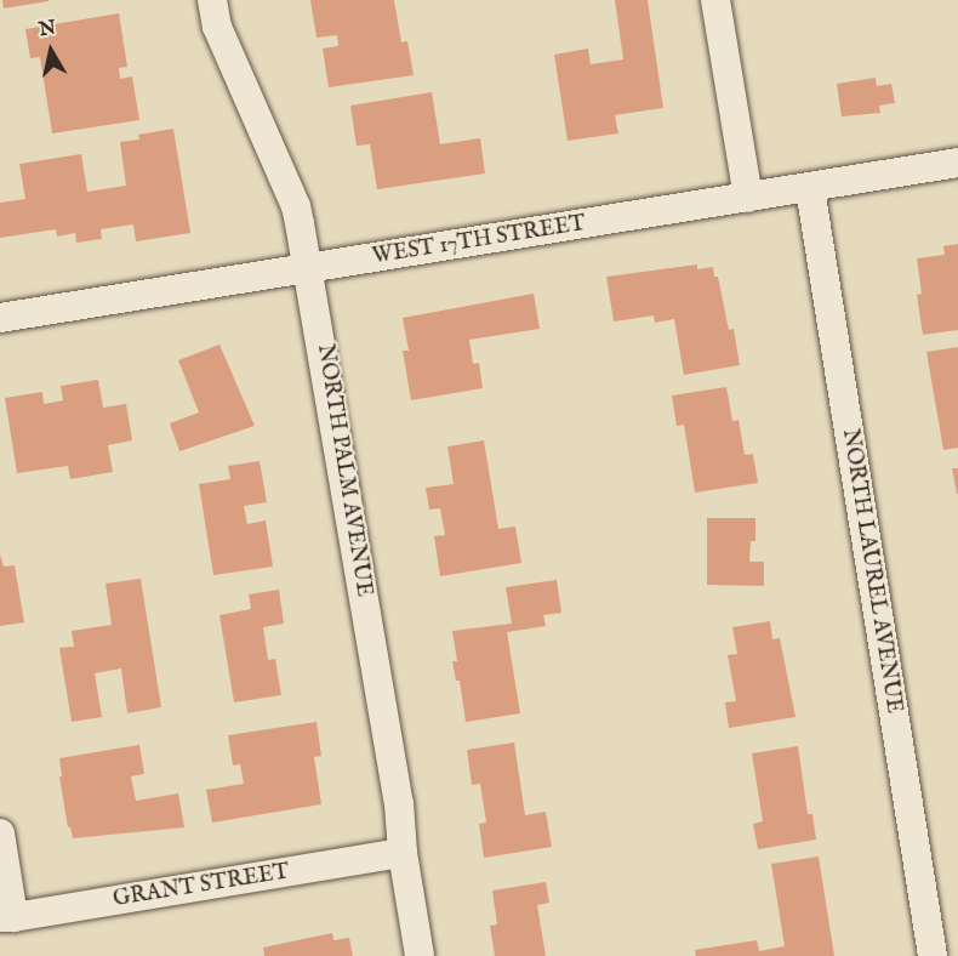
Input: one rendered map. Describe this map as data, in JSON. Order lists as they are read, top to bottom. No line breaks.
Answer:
{"streets":{"street":["WEST 17TH STREET","NORTH PALM AVENUE","NORTH LAUREL AVENUE","GRANT STREET"]},"crossings":[["WEST 17TH STREET","NORTH PALM AVENUE"],["WEST 17TH STREET","NORTH LAUREL AVENUE"],["NORTH PALM AVENUE","GRANT STREET"]],"north":"top"}
